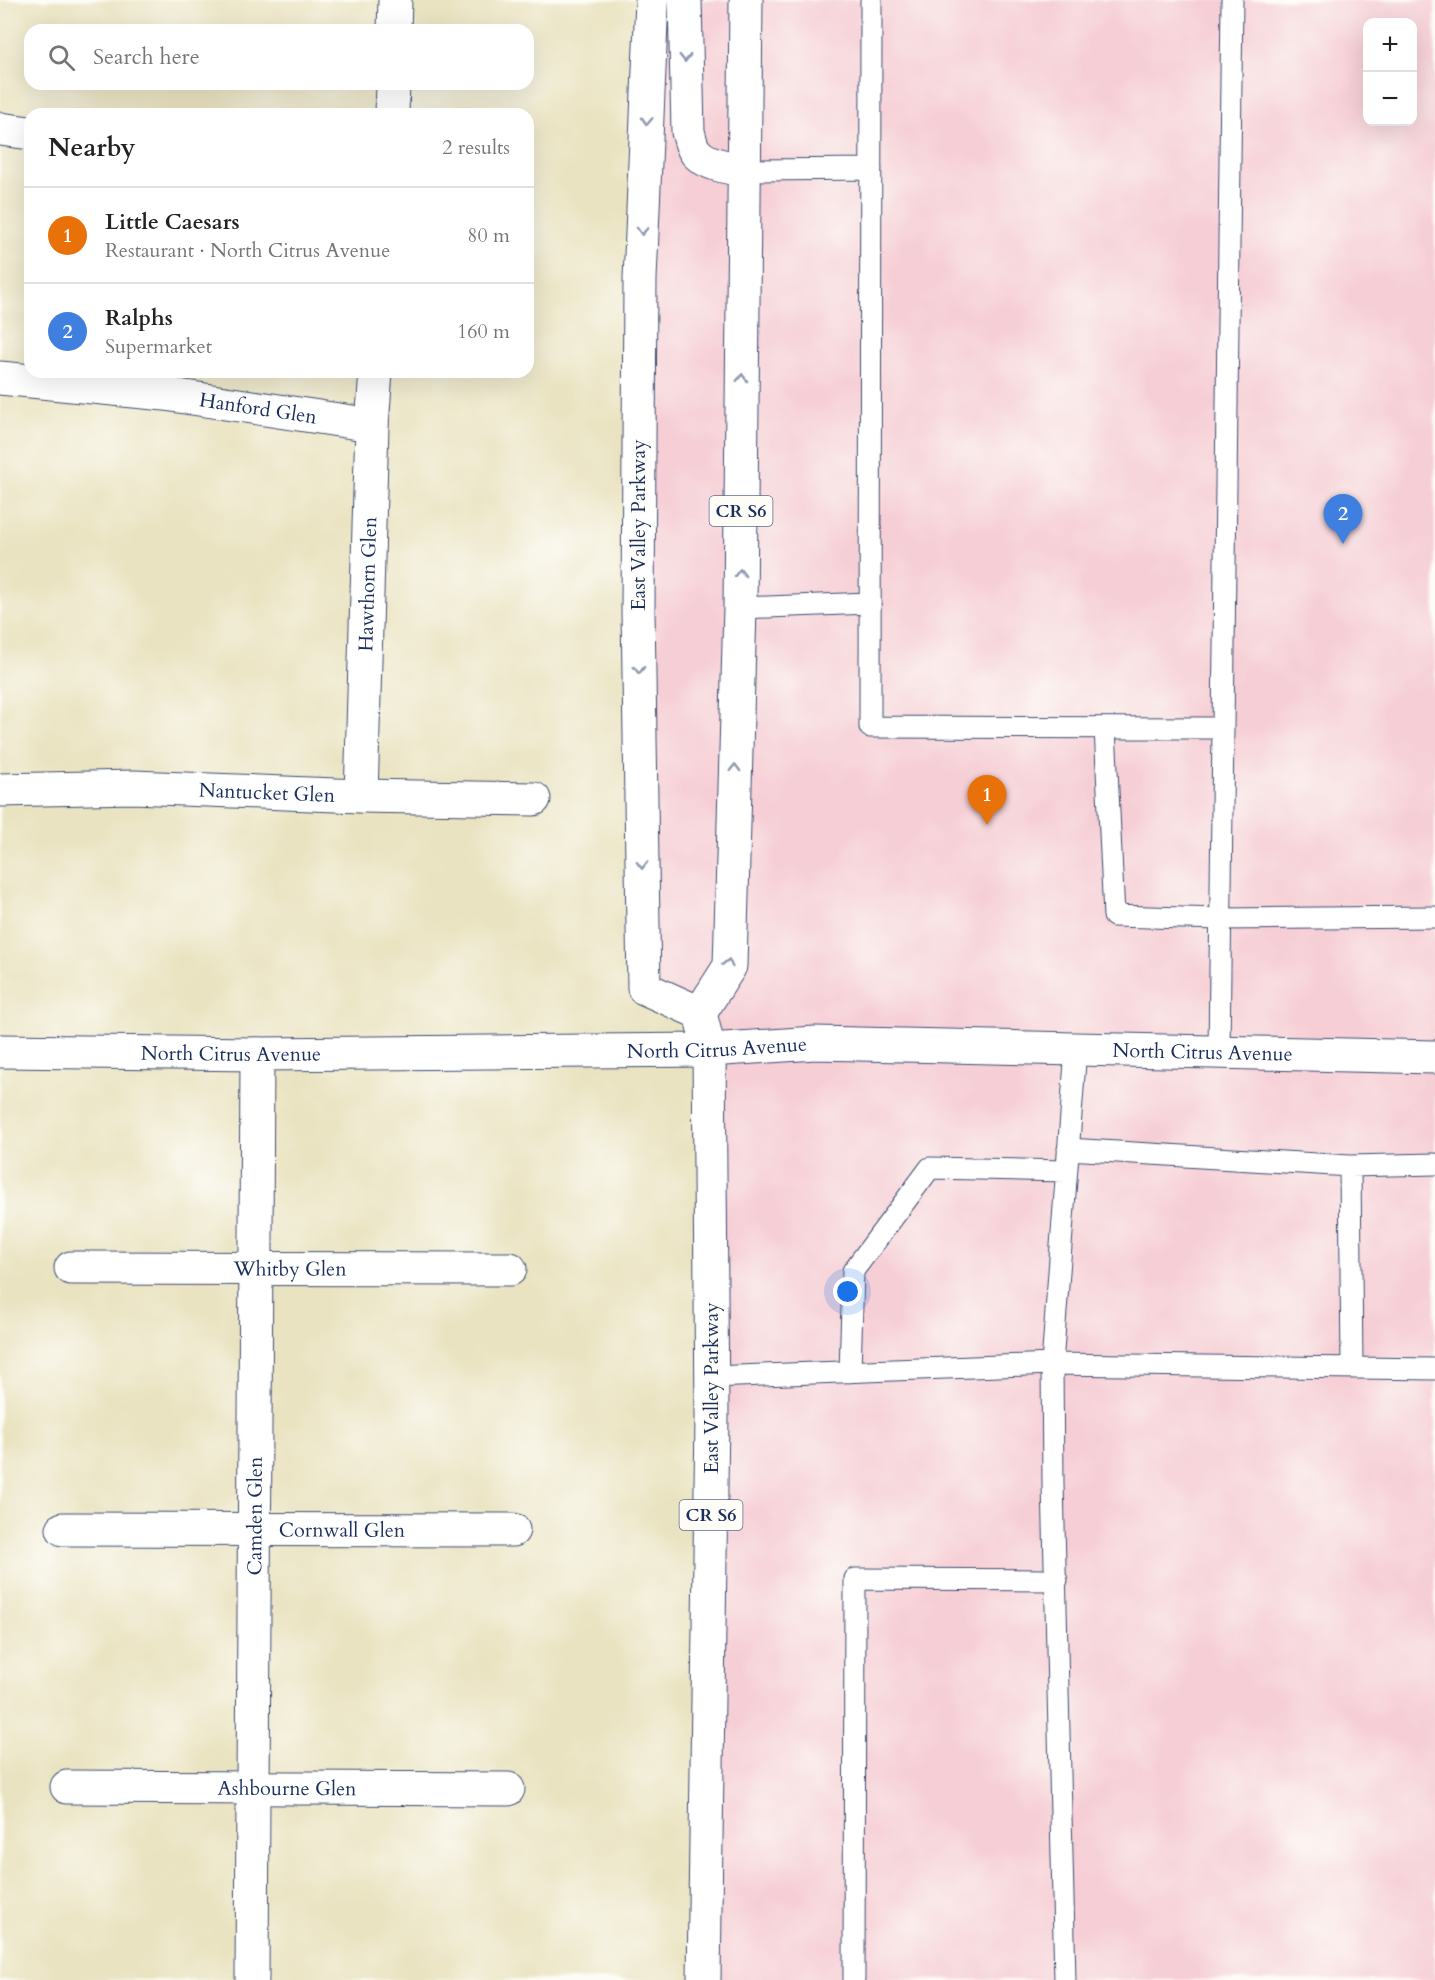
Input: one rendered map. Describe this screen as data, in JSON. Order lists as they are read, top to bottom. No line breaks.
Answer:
{"streets":{"street":["Hanford Glen","CR S6","East Valley Parkway","Hawthorn Glen","Nantucket Glen","North Citrus Avenue","Whitby Glen","Camden Glen","Cornwall Glen","Ashbourne Glen"]},"crossings":[["Hanford Glen","Hawthorn Glen"],["CR S6","East Valley Parkway"],["East Valley Parkway","North Citrus Avenue"],["Hawthorn Glen","Nantucket Glen"],["North Citrus Avenue","Camden Glen"],["Whitby Glen","Camden Glen"],["Camden Glen","Cornwall Glen"],["Camden Glen","Ashbourne Glen"]],"page":{"map_buttons":["+","−"],"search":"Search here","heading":["Nearby","2 results"],"list":[{"mark":"1","name":"Little Caesars","note":"Restaurant · North Citrus Avenue","value":"80 m"},{"mark":"2","name":"Ralphs","note":"Supermarket","value":"160 m"}],"pins":["2","1"]}}
